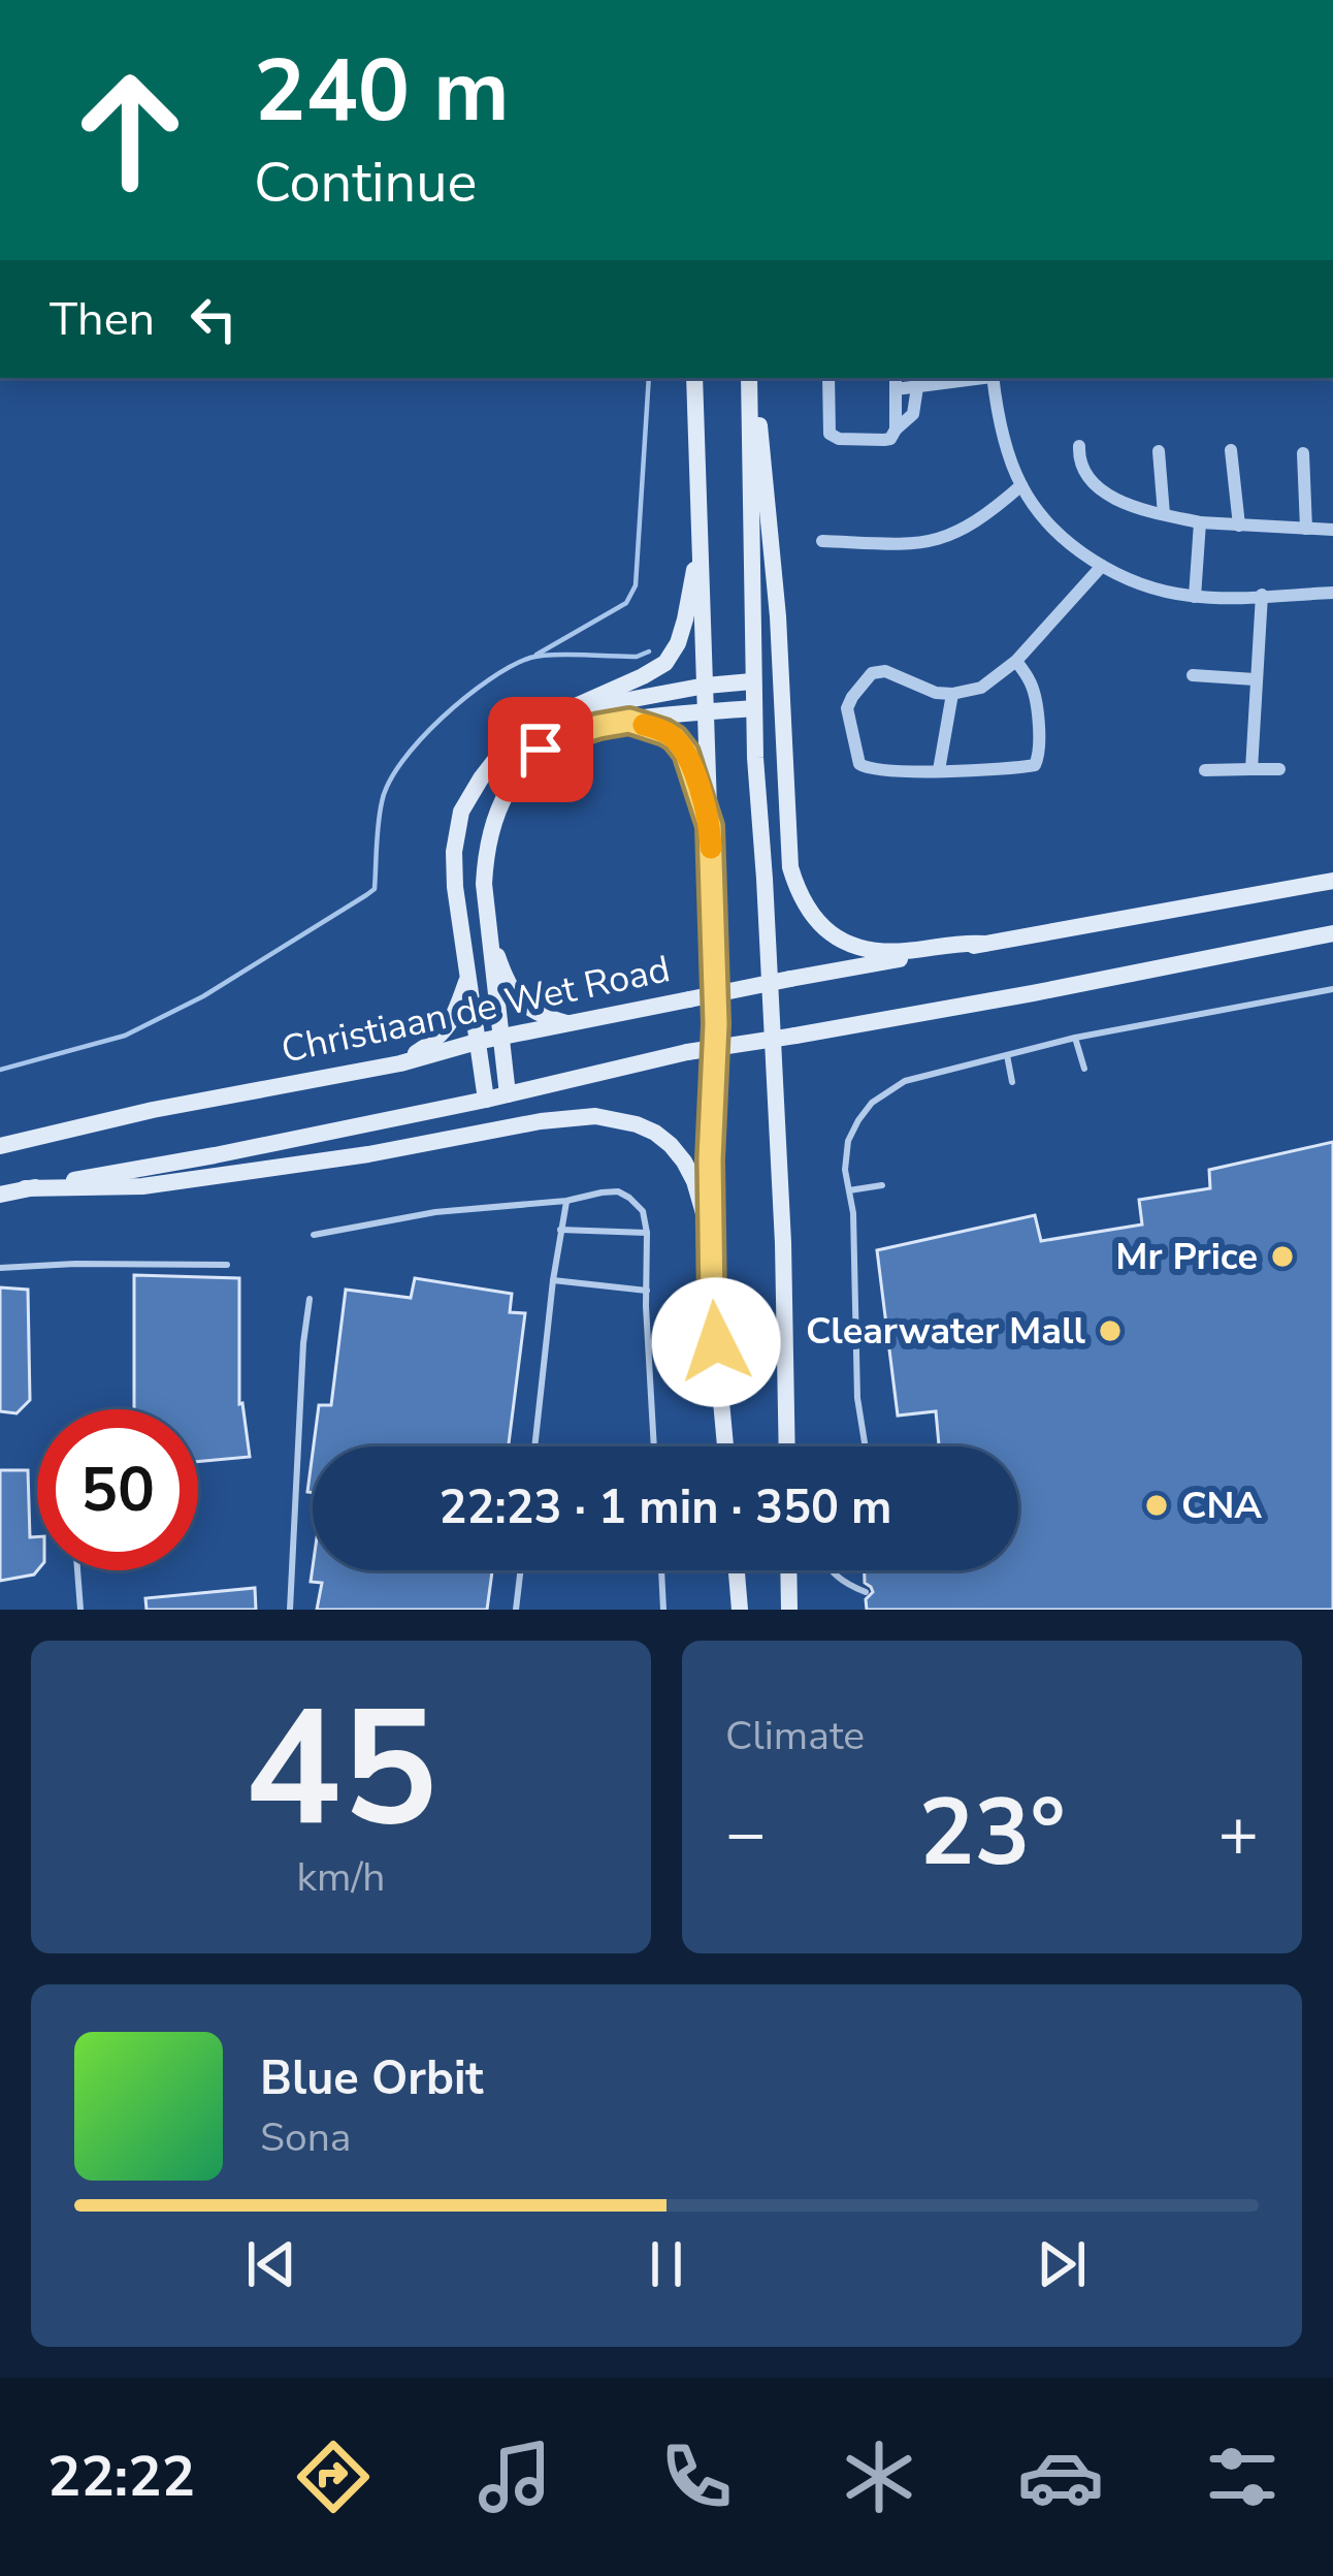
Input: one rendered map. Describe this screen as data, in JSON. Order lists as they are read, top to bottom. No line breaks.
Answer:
{"streets":{"main road":["Christiaan de Wet Road"]},"places":["Mr Price","Clearwater Mall","CNA"],"page":{"turn":["240 m","Continue"],"then":"Then","limit":"50","trip":"22:23 · 1 min · 350 m","tile":[["45","km/h"],"Climate"],"heat":["−","23°","+"],"song":["Blue Orbit","Sona"],"tabs":"22:22"}}
